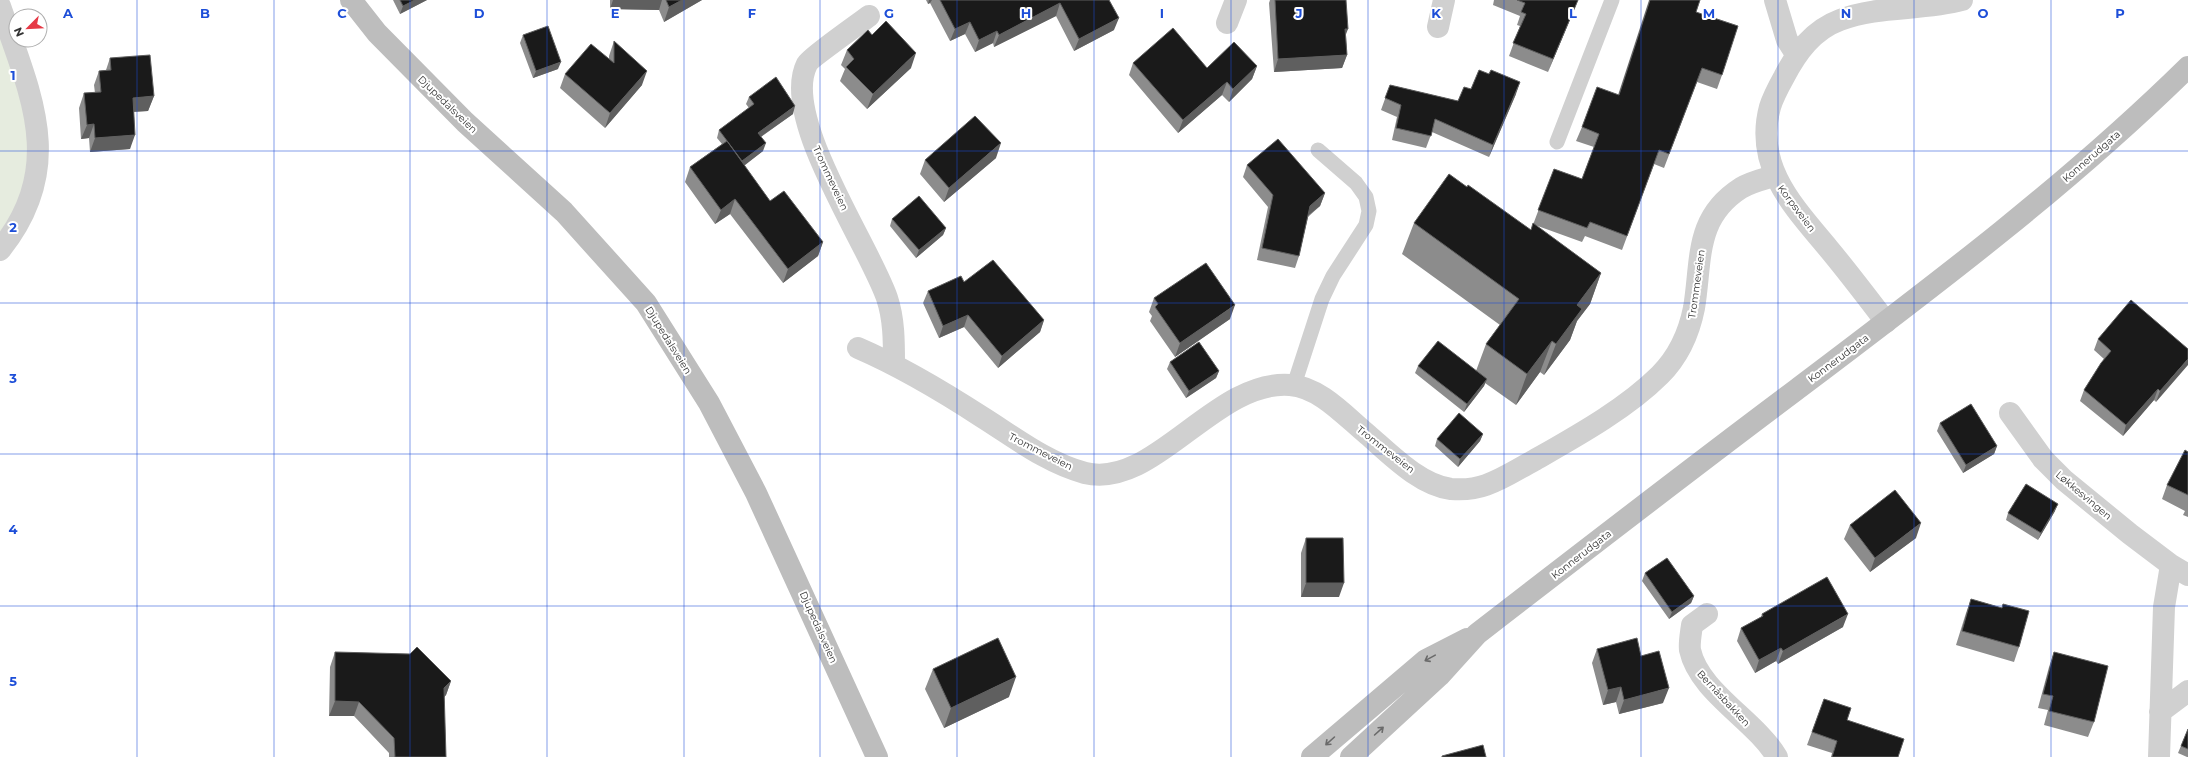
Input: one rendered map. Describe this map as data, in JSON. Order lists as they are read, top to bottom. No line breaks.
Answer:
{"streets":{"main road":["Djupedalsveien","Konnerudgata"],"street":["Trommeveien","Korpsveien","Løkkesvingen","Bernåsbakken"]},"crossings":[["Konnerudgata","Korpsveien"],["Trommeveien","Korpsveien"]],"north":"bottom left","grid":{"columns":["A","B","C","D","E","F","G","H","I","J","K","L","M","N","O","P"],"rows":["1","2","3","4","5"]}}
